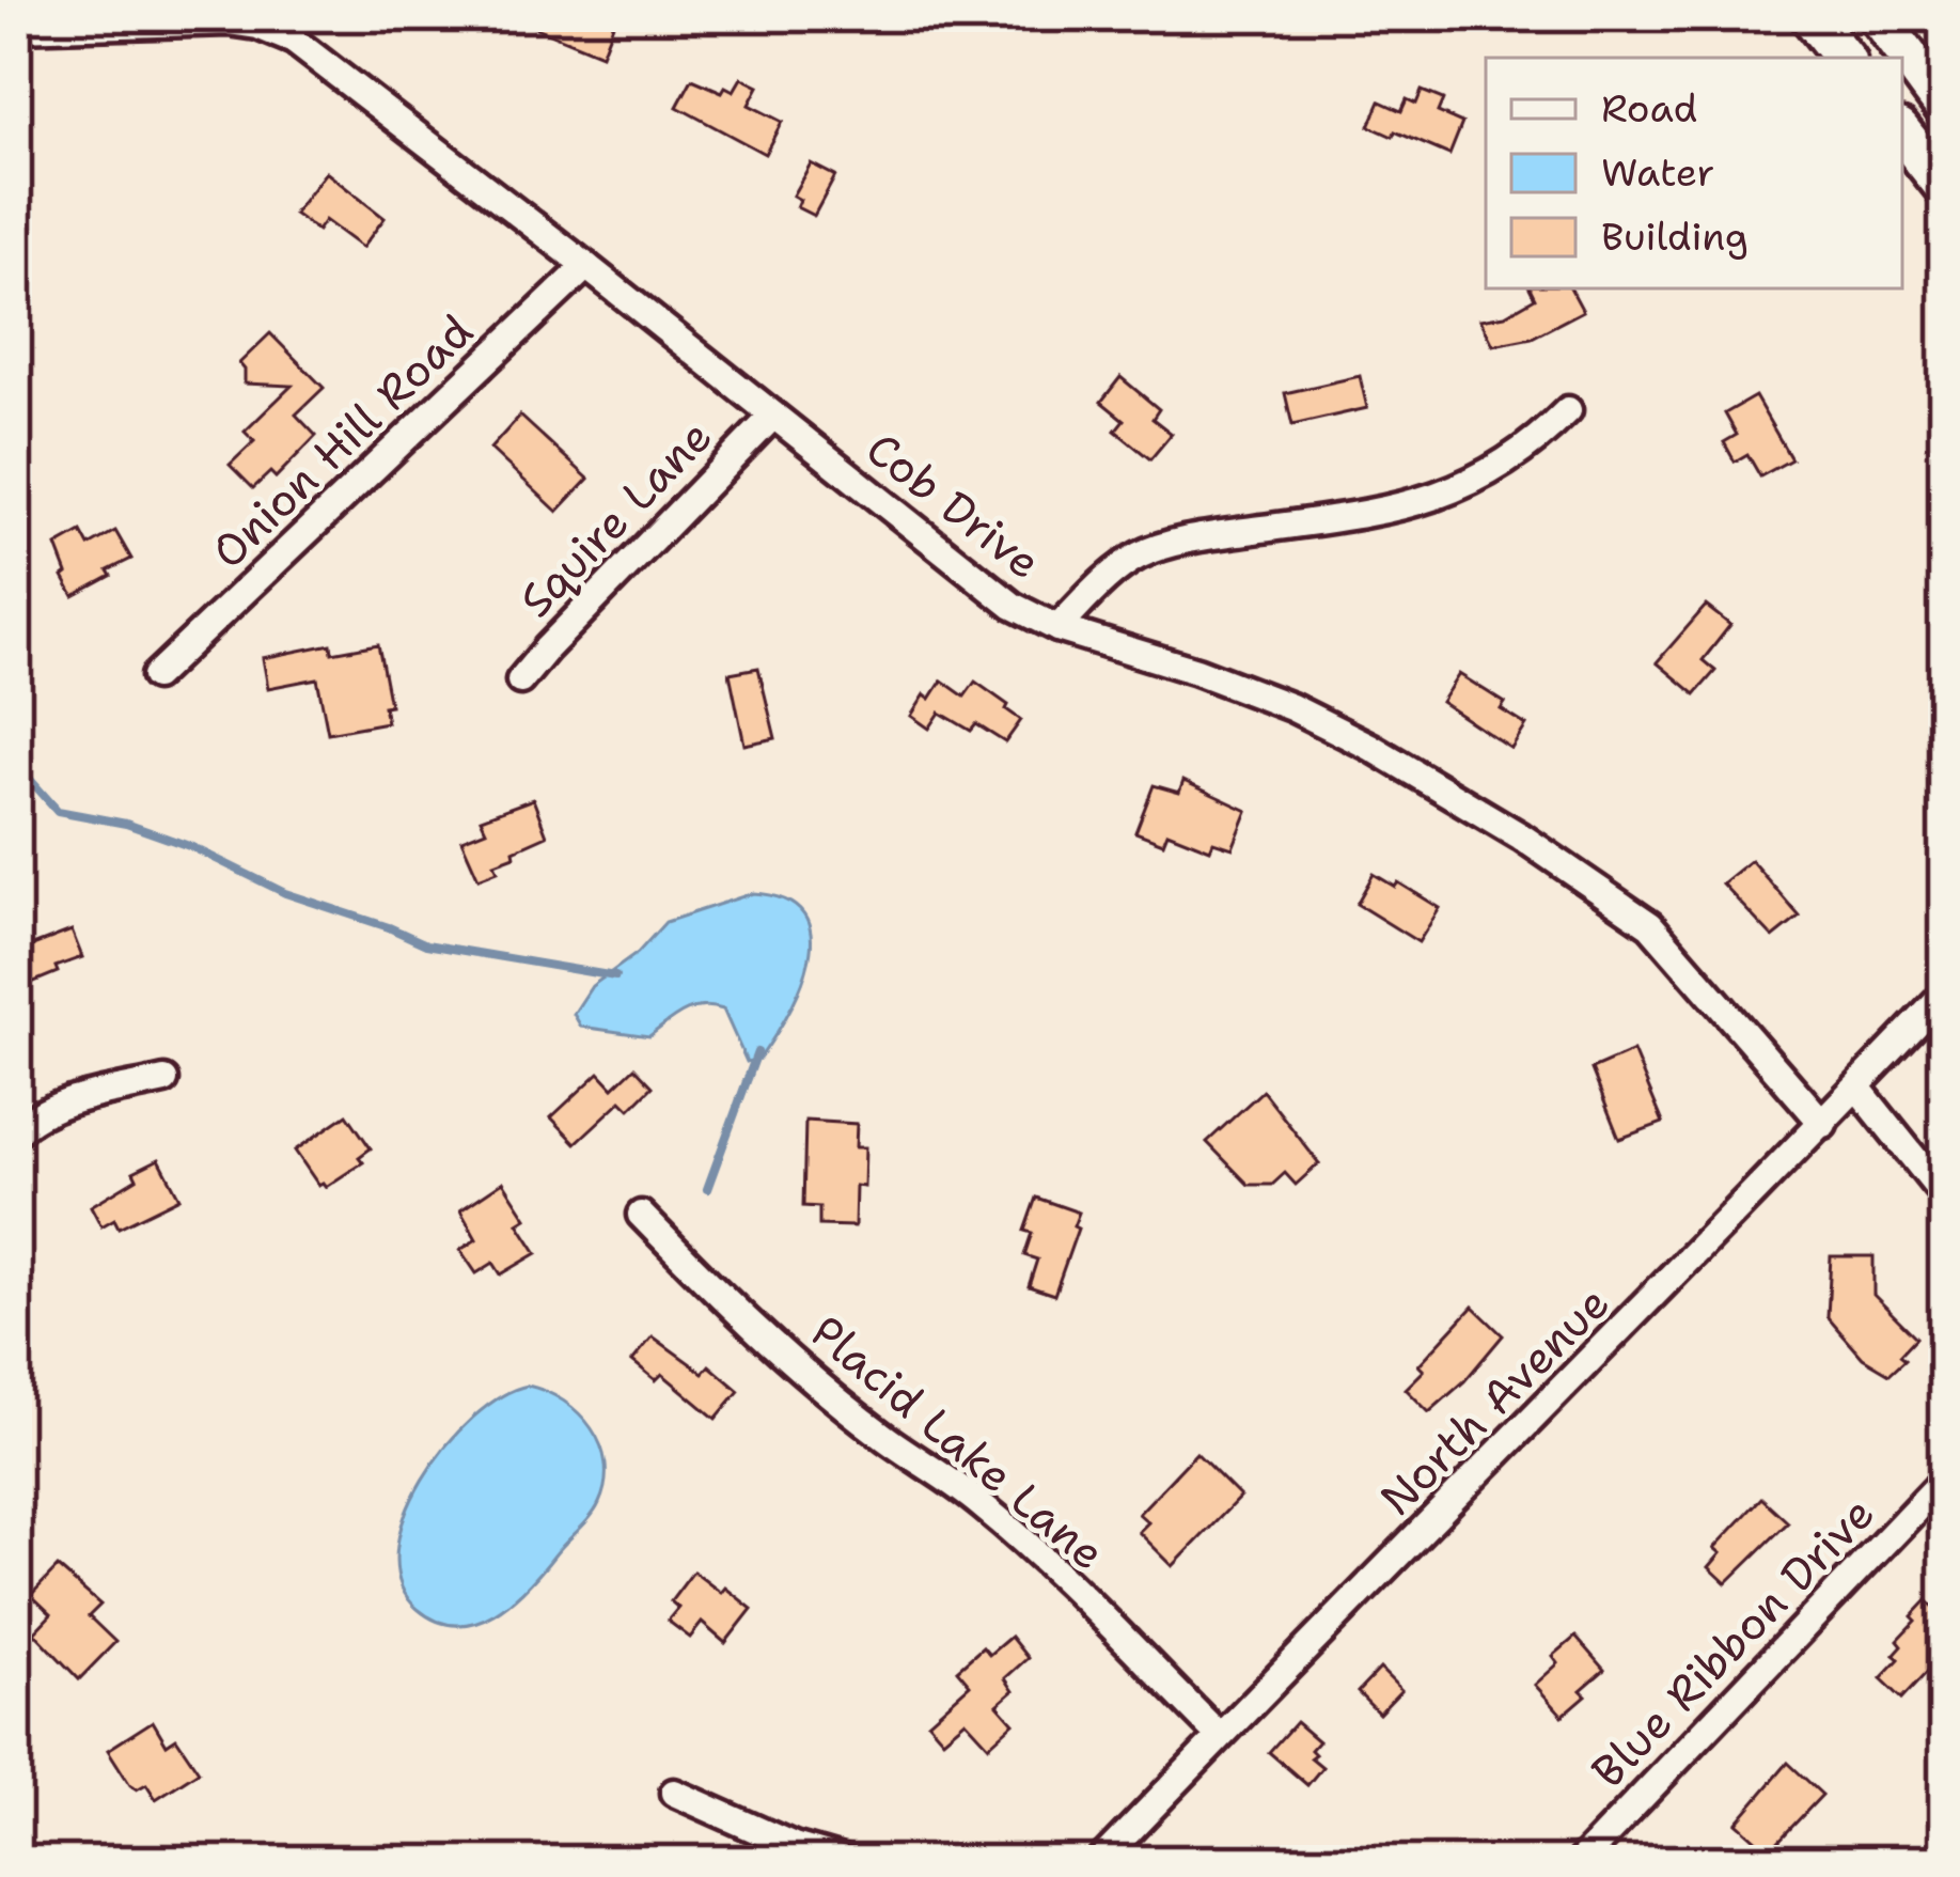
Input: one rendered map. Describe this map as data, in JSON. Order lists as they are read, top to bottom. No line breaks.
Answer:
{"streets":{"street":["Onion Hill Road","Cob Drive","Squire Lane","North Avenue","Placid Lake Lane","Blue Ribbon Drive"]},"crossings":[["Onion Hill Road","Cob Drive"],["Cob Drive","Squire Lane"],["Cob Drive","North Avenue"],["North Avenue","Placid Lake Lane"]],"legend":["Road","Water","Building"]}
